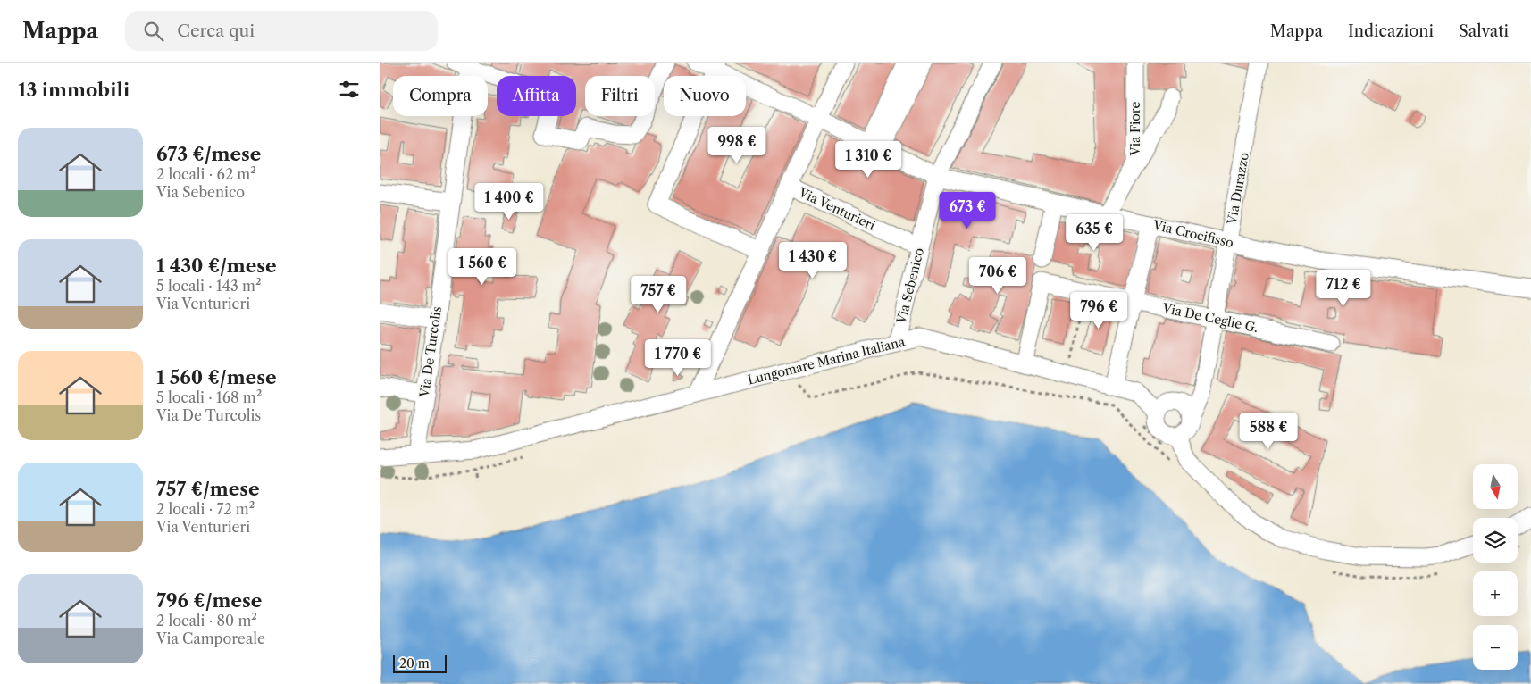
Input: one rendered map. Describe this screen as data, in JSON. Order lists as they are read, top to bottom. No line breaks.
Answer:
{"streets":{"street":["Via Fiore","Via Durazzo","Via Venturieri","Via Crocifisso","Via Sebenico","Via De Ceglie G.","Via De Turcolis","Lungomare Marina Italiana"]},"crossings":[["Via Fiore","Via Crocifisso"],["Via Durazzo","Via Crocifisso"],["Via Durazzo","Via De Ceglie G."],["Via Durazzo","Lungomare Marina Italiana"],["Via Venturieri","Via Sebenico"],["Via Venturieri","Lungomare Marina Italiana"],["Via Crocifisso","Via Sebenico"],["Via Sebenico","Lungomare Marina Italiana"],["Via De Ceglie G.","Lungomare Marina Italiana"],["Via De Turcolis","Lungomare Marina Italiana"]],"scale_bar":"20 m","north":"bottom","page":{"header":"Mappa","search":"Cerca qui","nav":["Mappa","Indicazioni","Salvati"],"heading":"13 immobili","chip":["Compra","Affitta","Filtri","Nuovo"],"list":[{"name":"673 €/mese","note":"2 locali · 62 m² · Via Sebenico"},{"name":"1 430 €/mese","note":"5 locali · 143 m² · Via Venturieri"},{"name":"1 560 €/mese","note":"5 locali · 168 m² · Via De Turcolis"},{"name":"757 €/mese","note":"2 locali · 72 m² · Via Venturieri"},{"name":"796 €/mese","note":"2 locali · 80 m² · Via Camporeale"}],"price":["998 €","1 310 €","1 400 €","673 €","635 €","1 430 €","1 560 €","706 €","712 €","757 €","796 €","1 770 €","588 €"],"map_buttons":["+","−"],"scale":"20 m"}}
